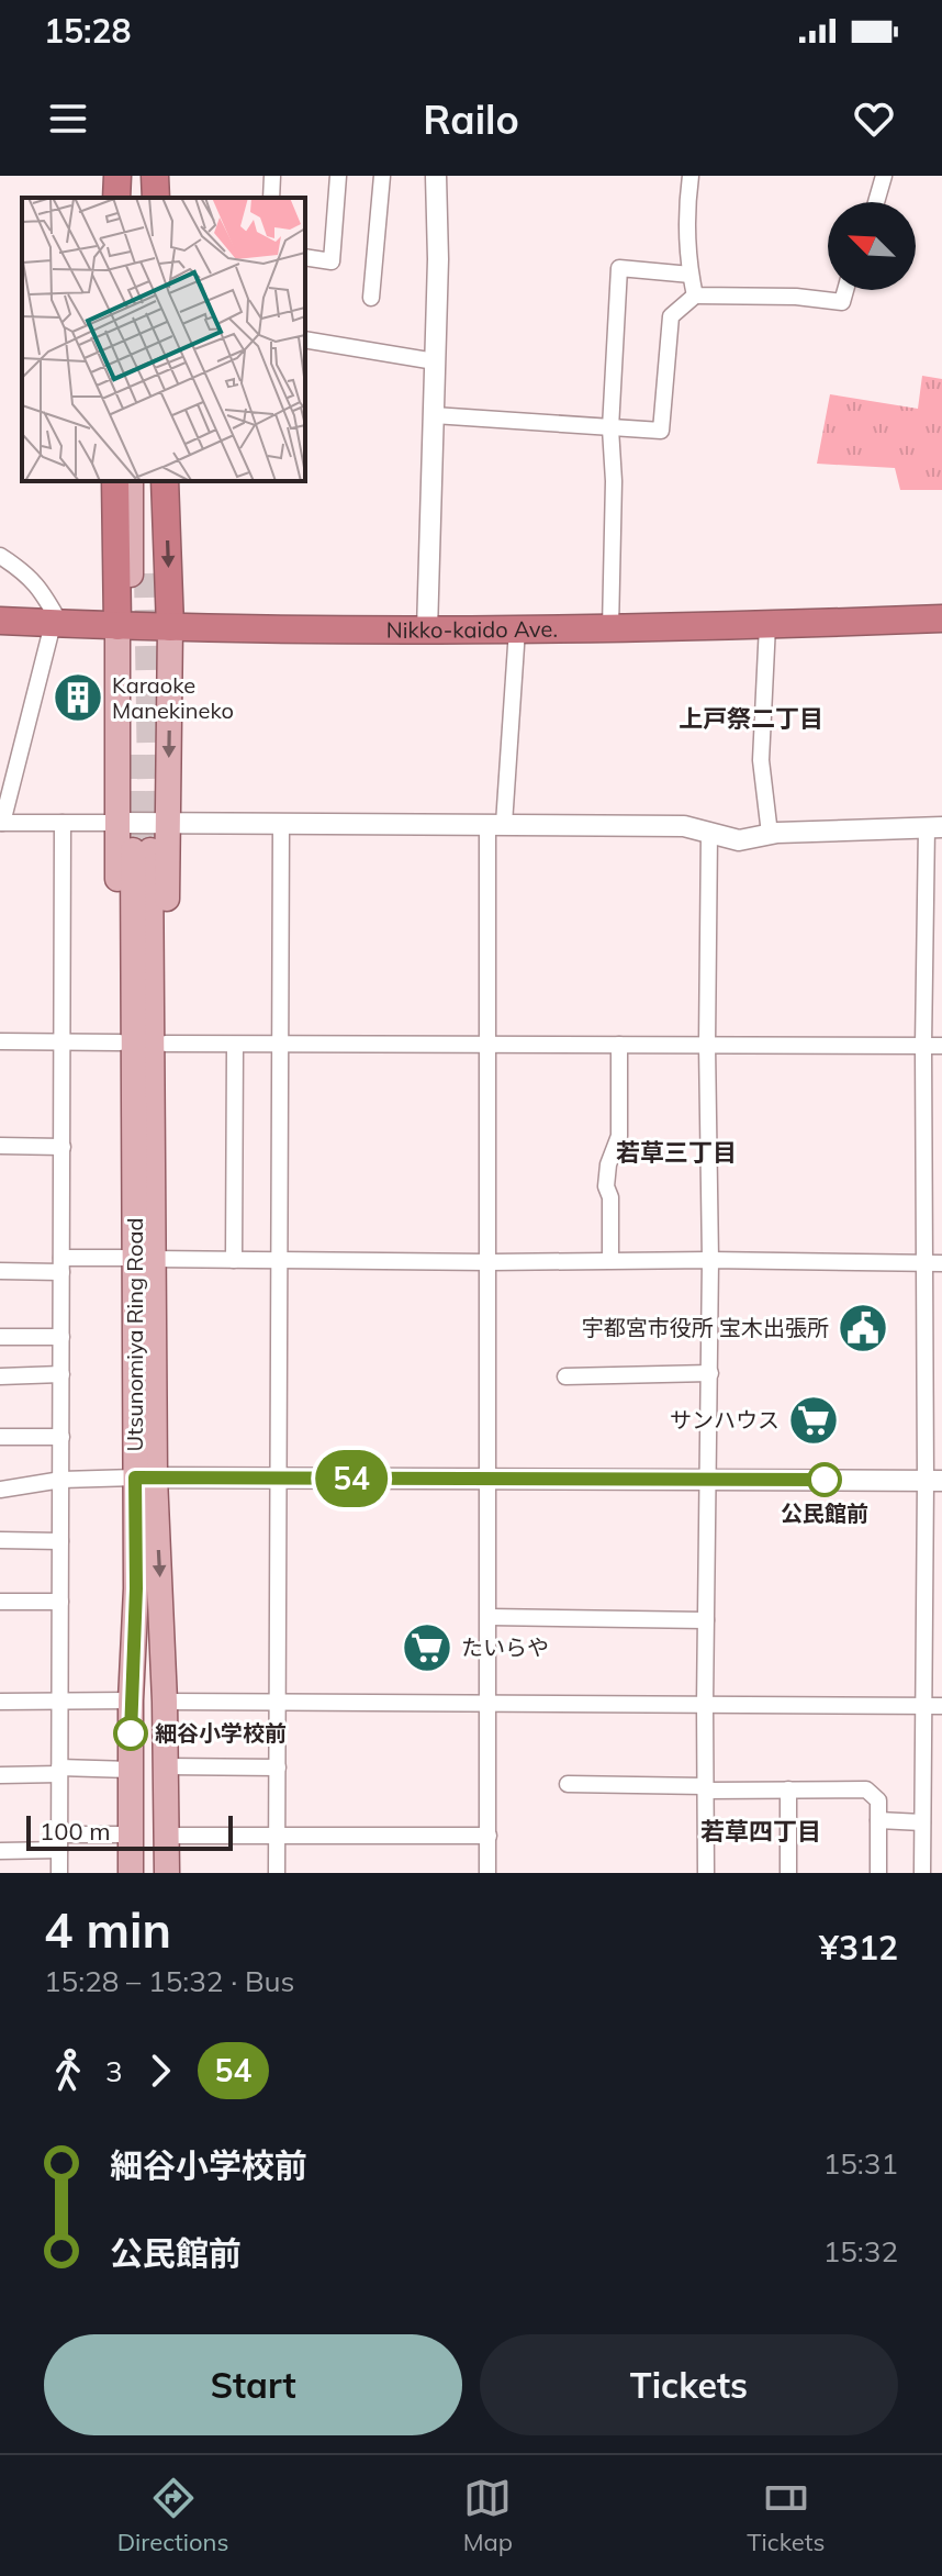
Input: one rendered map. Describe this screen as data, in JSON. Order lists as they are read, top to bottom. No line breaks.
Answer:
{"streets":{"highway":["Nikko-kaido Ave."],"main road":["Utsunomiya Ring Road"]},"districts":["上戸祭二丁目","若草三丁目","若草四丁目"],"places":{"building":["Karaoke Manekineko"],"public building":["宇都宮市役所 宝木出張所"],"supermarket":["サンハウス","たいらや"],"other":["公民館前","細谷小学校前"]},"lines":["bus line 54"],"scale_bar":"100 m","north":"top left","page":{"status":"15:28","header":"Railo","on_map":"54","scale":"100 m","heading":["4 min","15:28 – 15:32 · Bus","¥312"],"legs":["3","54"],"list":[{"name":"細谷小学校前","value":"15:31"},{"name":"公民館前","value":"15:32"}],"buttons":["Start","Tickets"],"tabs":["Directions","Map","Tickets"]}}
